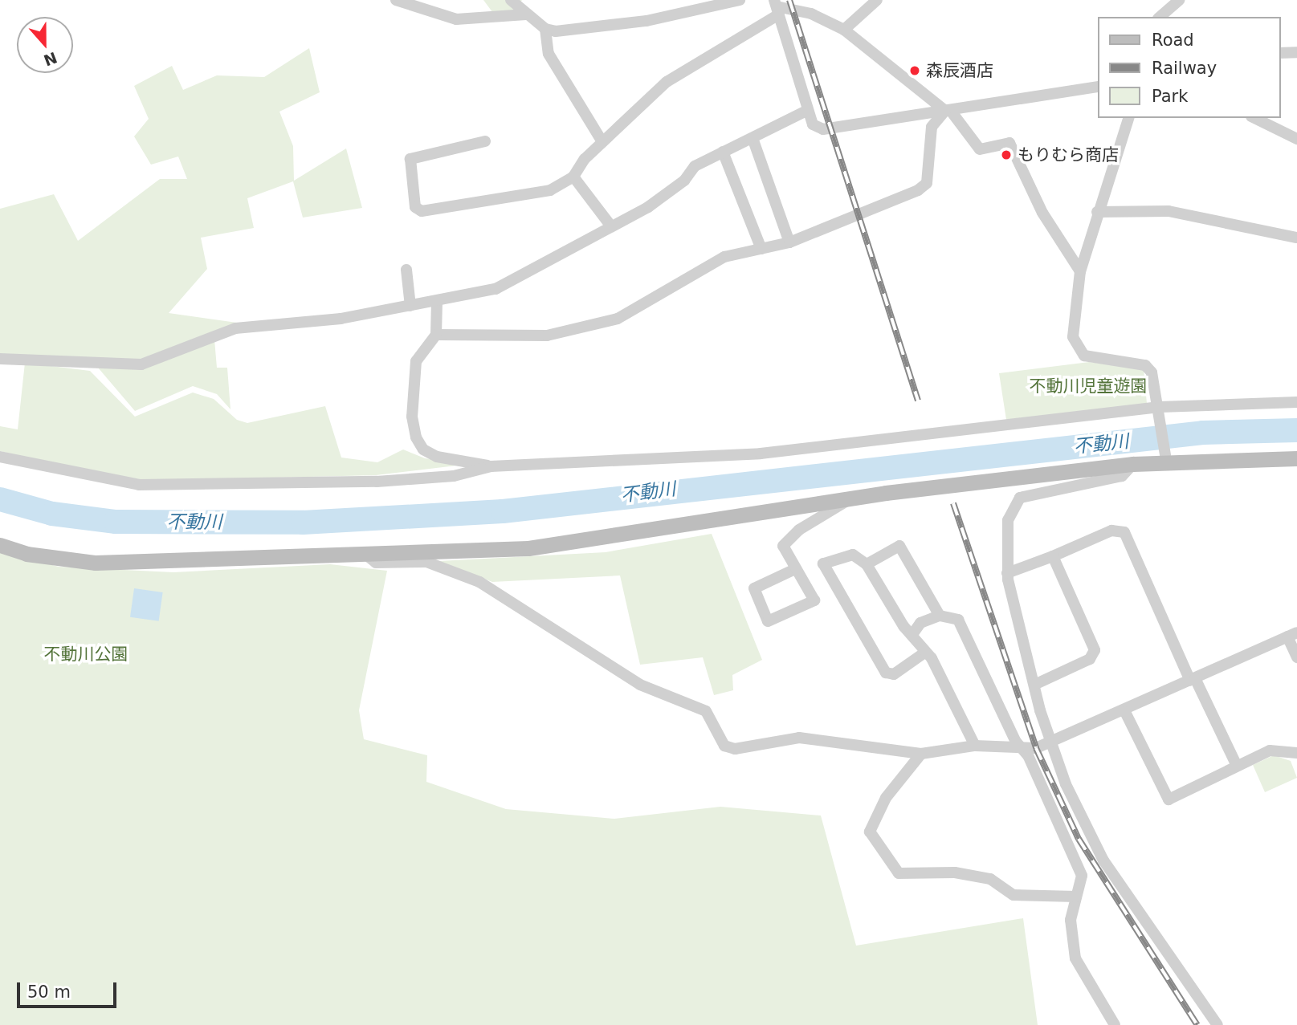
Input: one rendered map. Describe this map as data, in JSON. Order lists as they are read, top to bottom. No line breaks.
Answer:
{"water":["不動川"],"parks":["不動川児童遊園","不動川公園"],"places":["森辰酒店","もりむら商店"],"legend":["Road","Railway","Park"],"scale_bar":"50 m","north":"bottom"}
